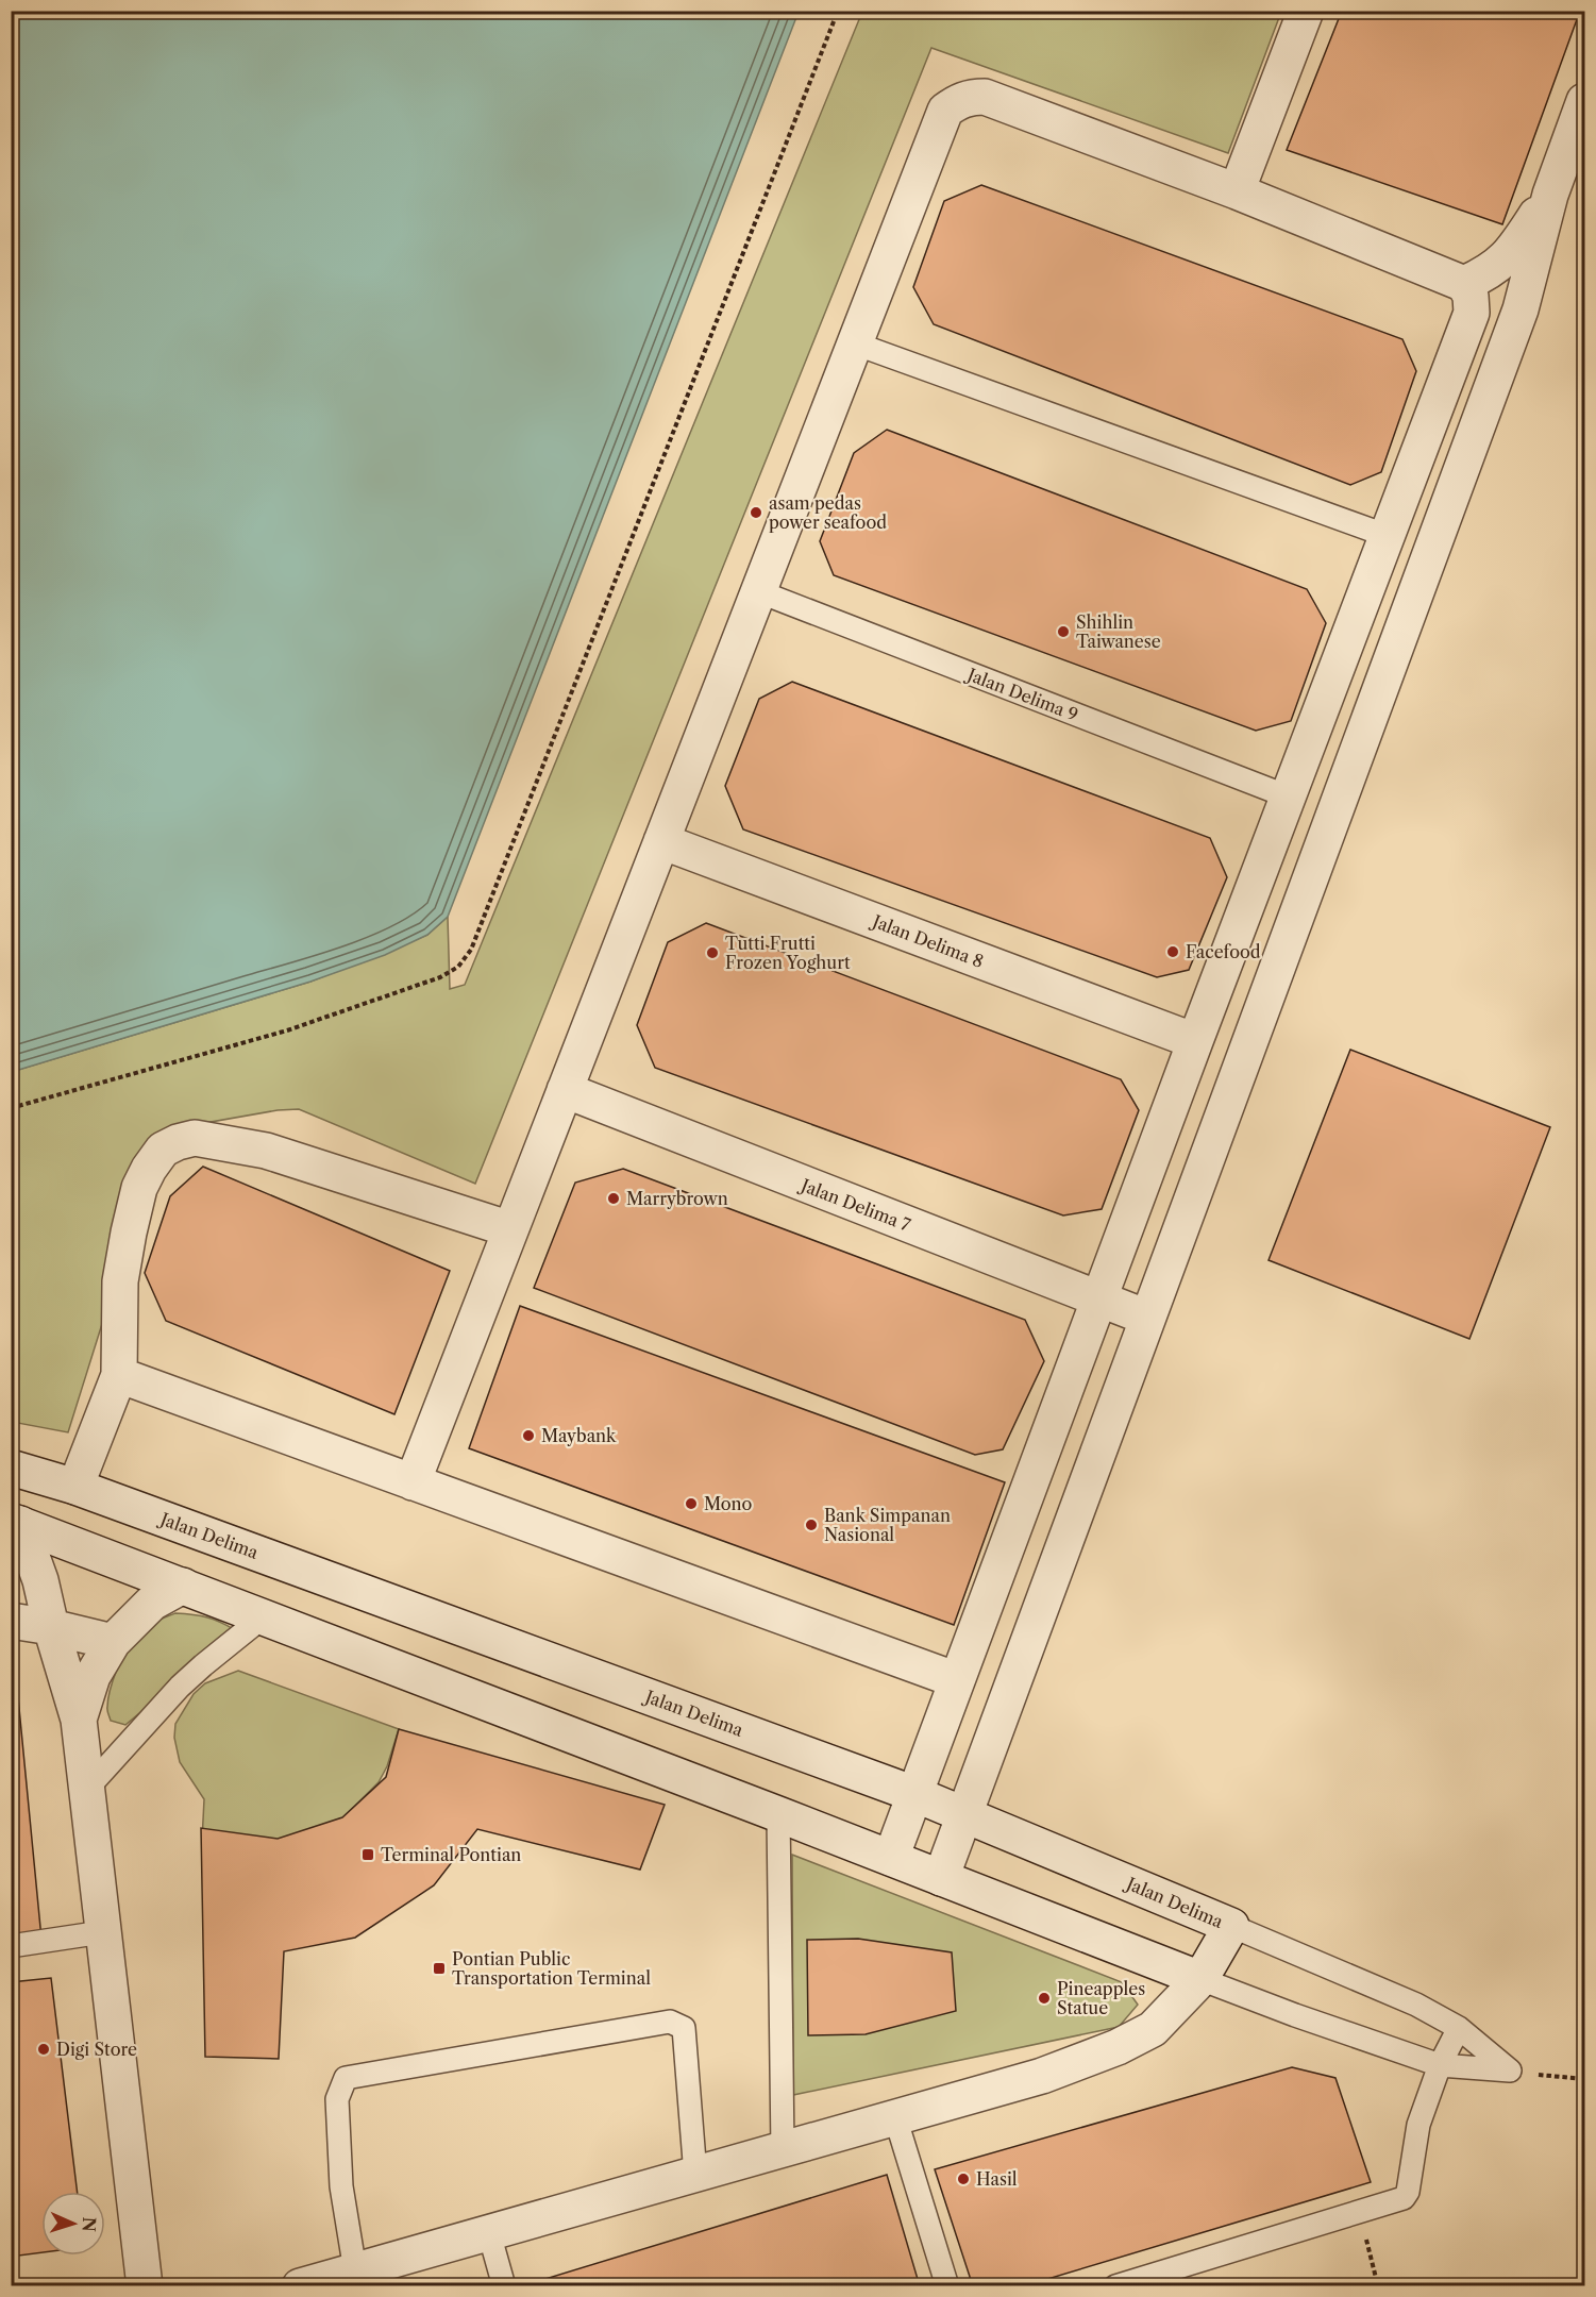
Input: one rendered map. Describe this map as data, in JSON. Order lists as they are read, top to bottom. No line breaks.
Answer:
{"streets":{"street":["Jalan Delima 8","Jalan Delima 7","Jalan Delima"],"lane":["Jalan Delima 9"]},"places":{"other":["asam pedas power seafood","Shihlin Taiwanese","Facefood","Tutti Frutti Frozen Yoghurt","Marrybrown","Maybank","Mono","Bank Simpanan Nasional","Pineapples Statue","Digi Store","Hasil"],"transit":["Terminal Pontian","Pontian Public Transportation Terminal"]},"north":"right"}
